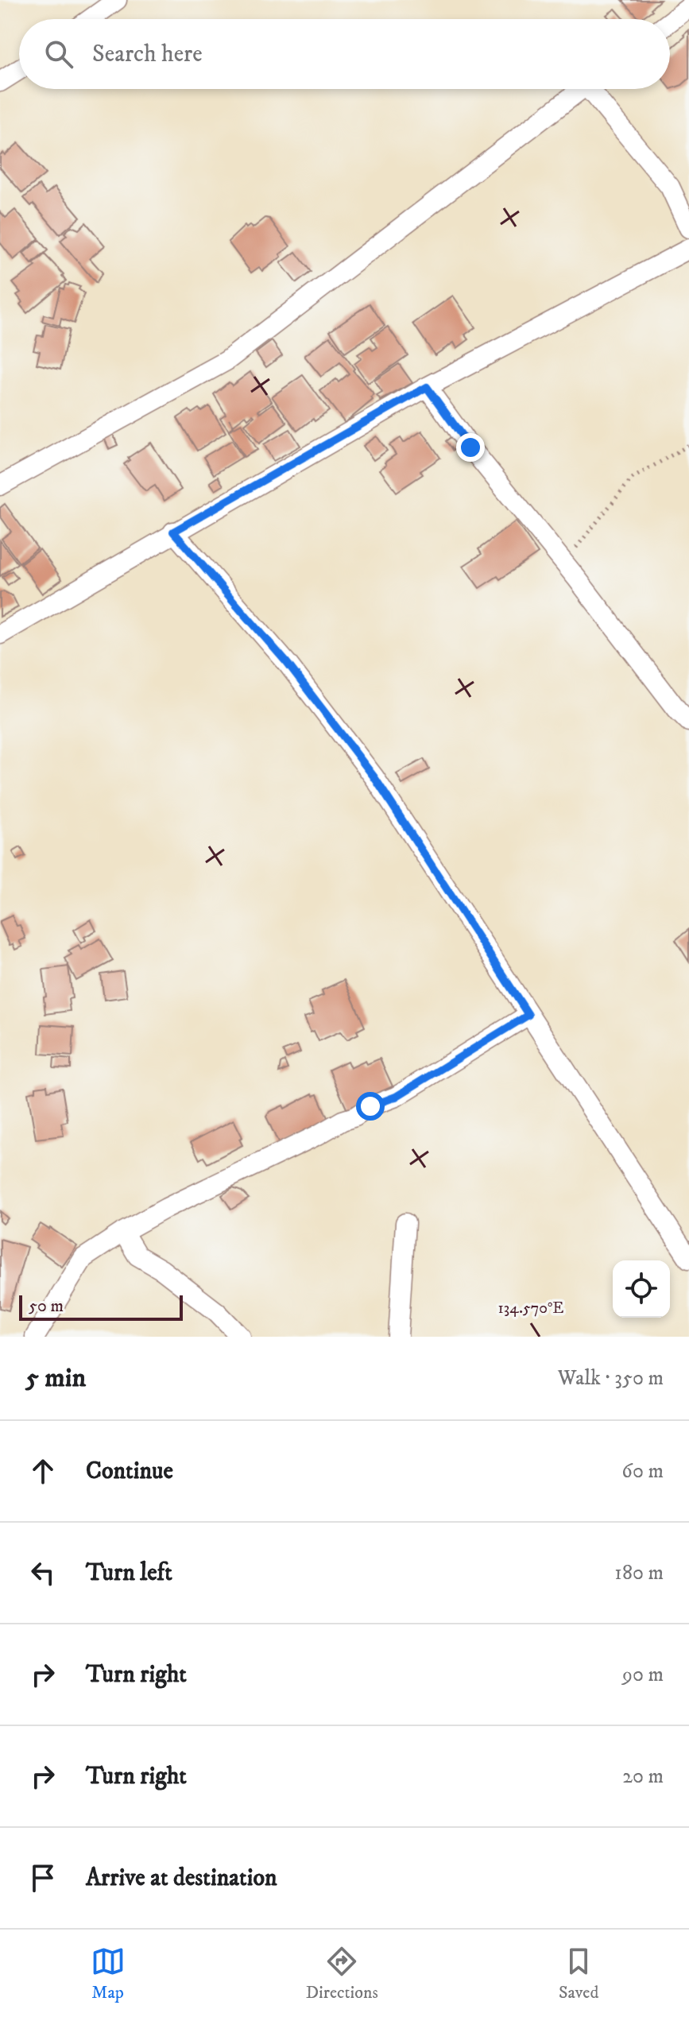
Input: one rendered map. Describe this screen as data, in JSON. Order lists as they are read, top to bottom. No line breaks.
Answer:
{"scale_bar":"50 m","page":{"search":"Search here","scale":"50 m","heading":["5 min","Walk · 350 m"],"list":[["Continue","60 m"],["Turn left","180 m"],["Turn right","90 m"],["Turn right","20 m"],"Arrive at destination"],"nav":["Map","Directions","Saved"]},"coordinates":["134.570°E"]}
